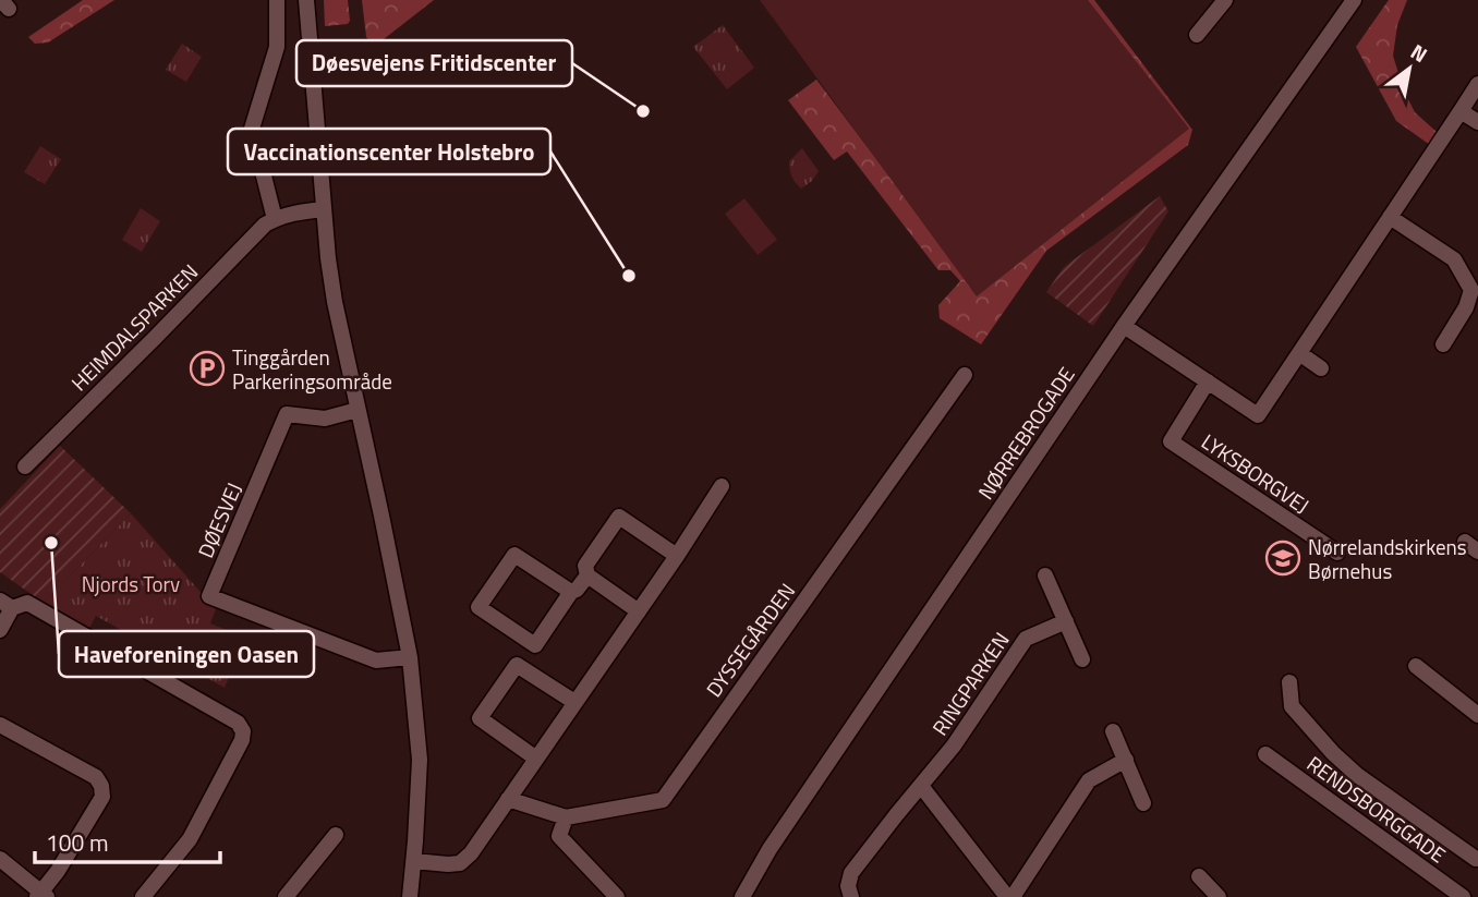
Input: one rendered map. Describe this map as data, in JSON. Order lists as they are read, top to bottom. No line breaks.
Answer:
{"streets":{"street":["HEIMDALSPARKEN","NØRREBROGADE","LYKSBORGVEJ","DØESVEJ","DYSSEGÅRDEN","RINGPARKEN","RENDSBORGGADE"]},"parks":["Njords Torv"],"places":{"other":["Døesvejens Fritidscenter","Vaccinationscenter Holstebro","Haveforeningen Oasen"],"parking":["Tinggården Parkeringsområde"],"school or university":["Nørrelandskirkens Børnehus"]},"scale_bar":"100 m","north":"top right"}
